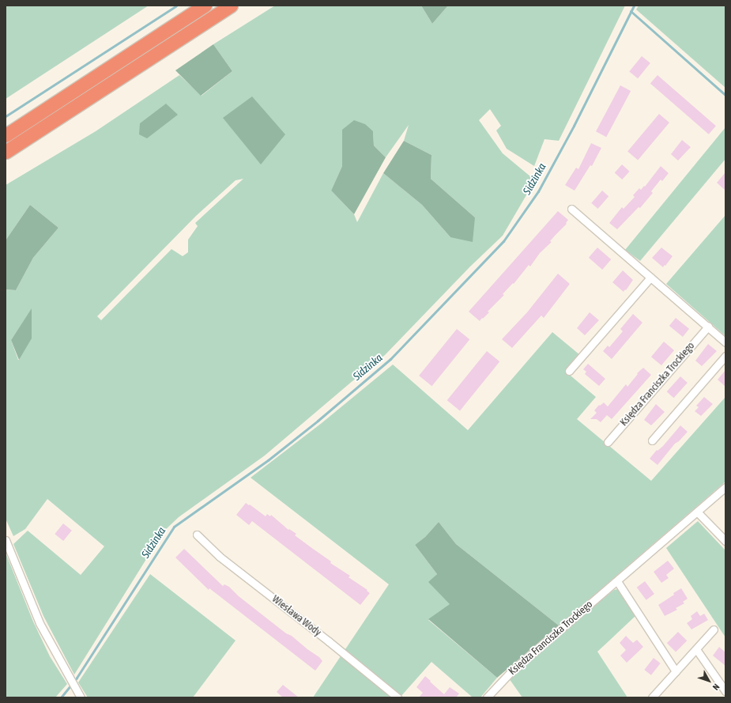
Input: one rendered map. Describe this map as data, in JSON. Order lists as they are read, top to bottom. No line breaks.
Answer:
{"streets":{"street":["Księdza Franciszka Trockiego","Wiesława Wody"]},"water":["Sidzinka"],"north":"bottom right"}
